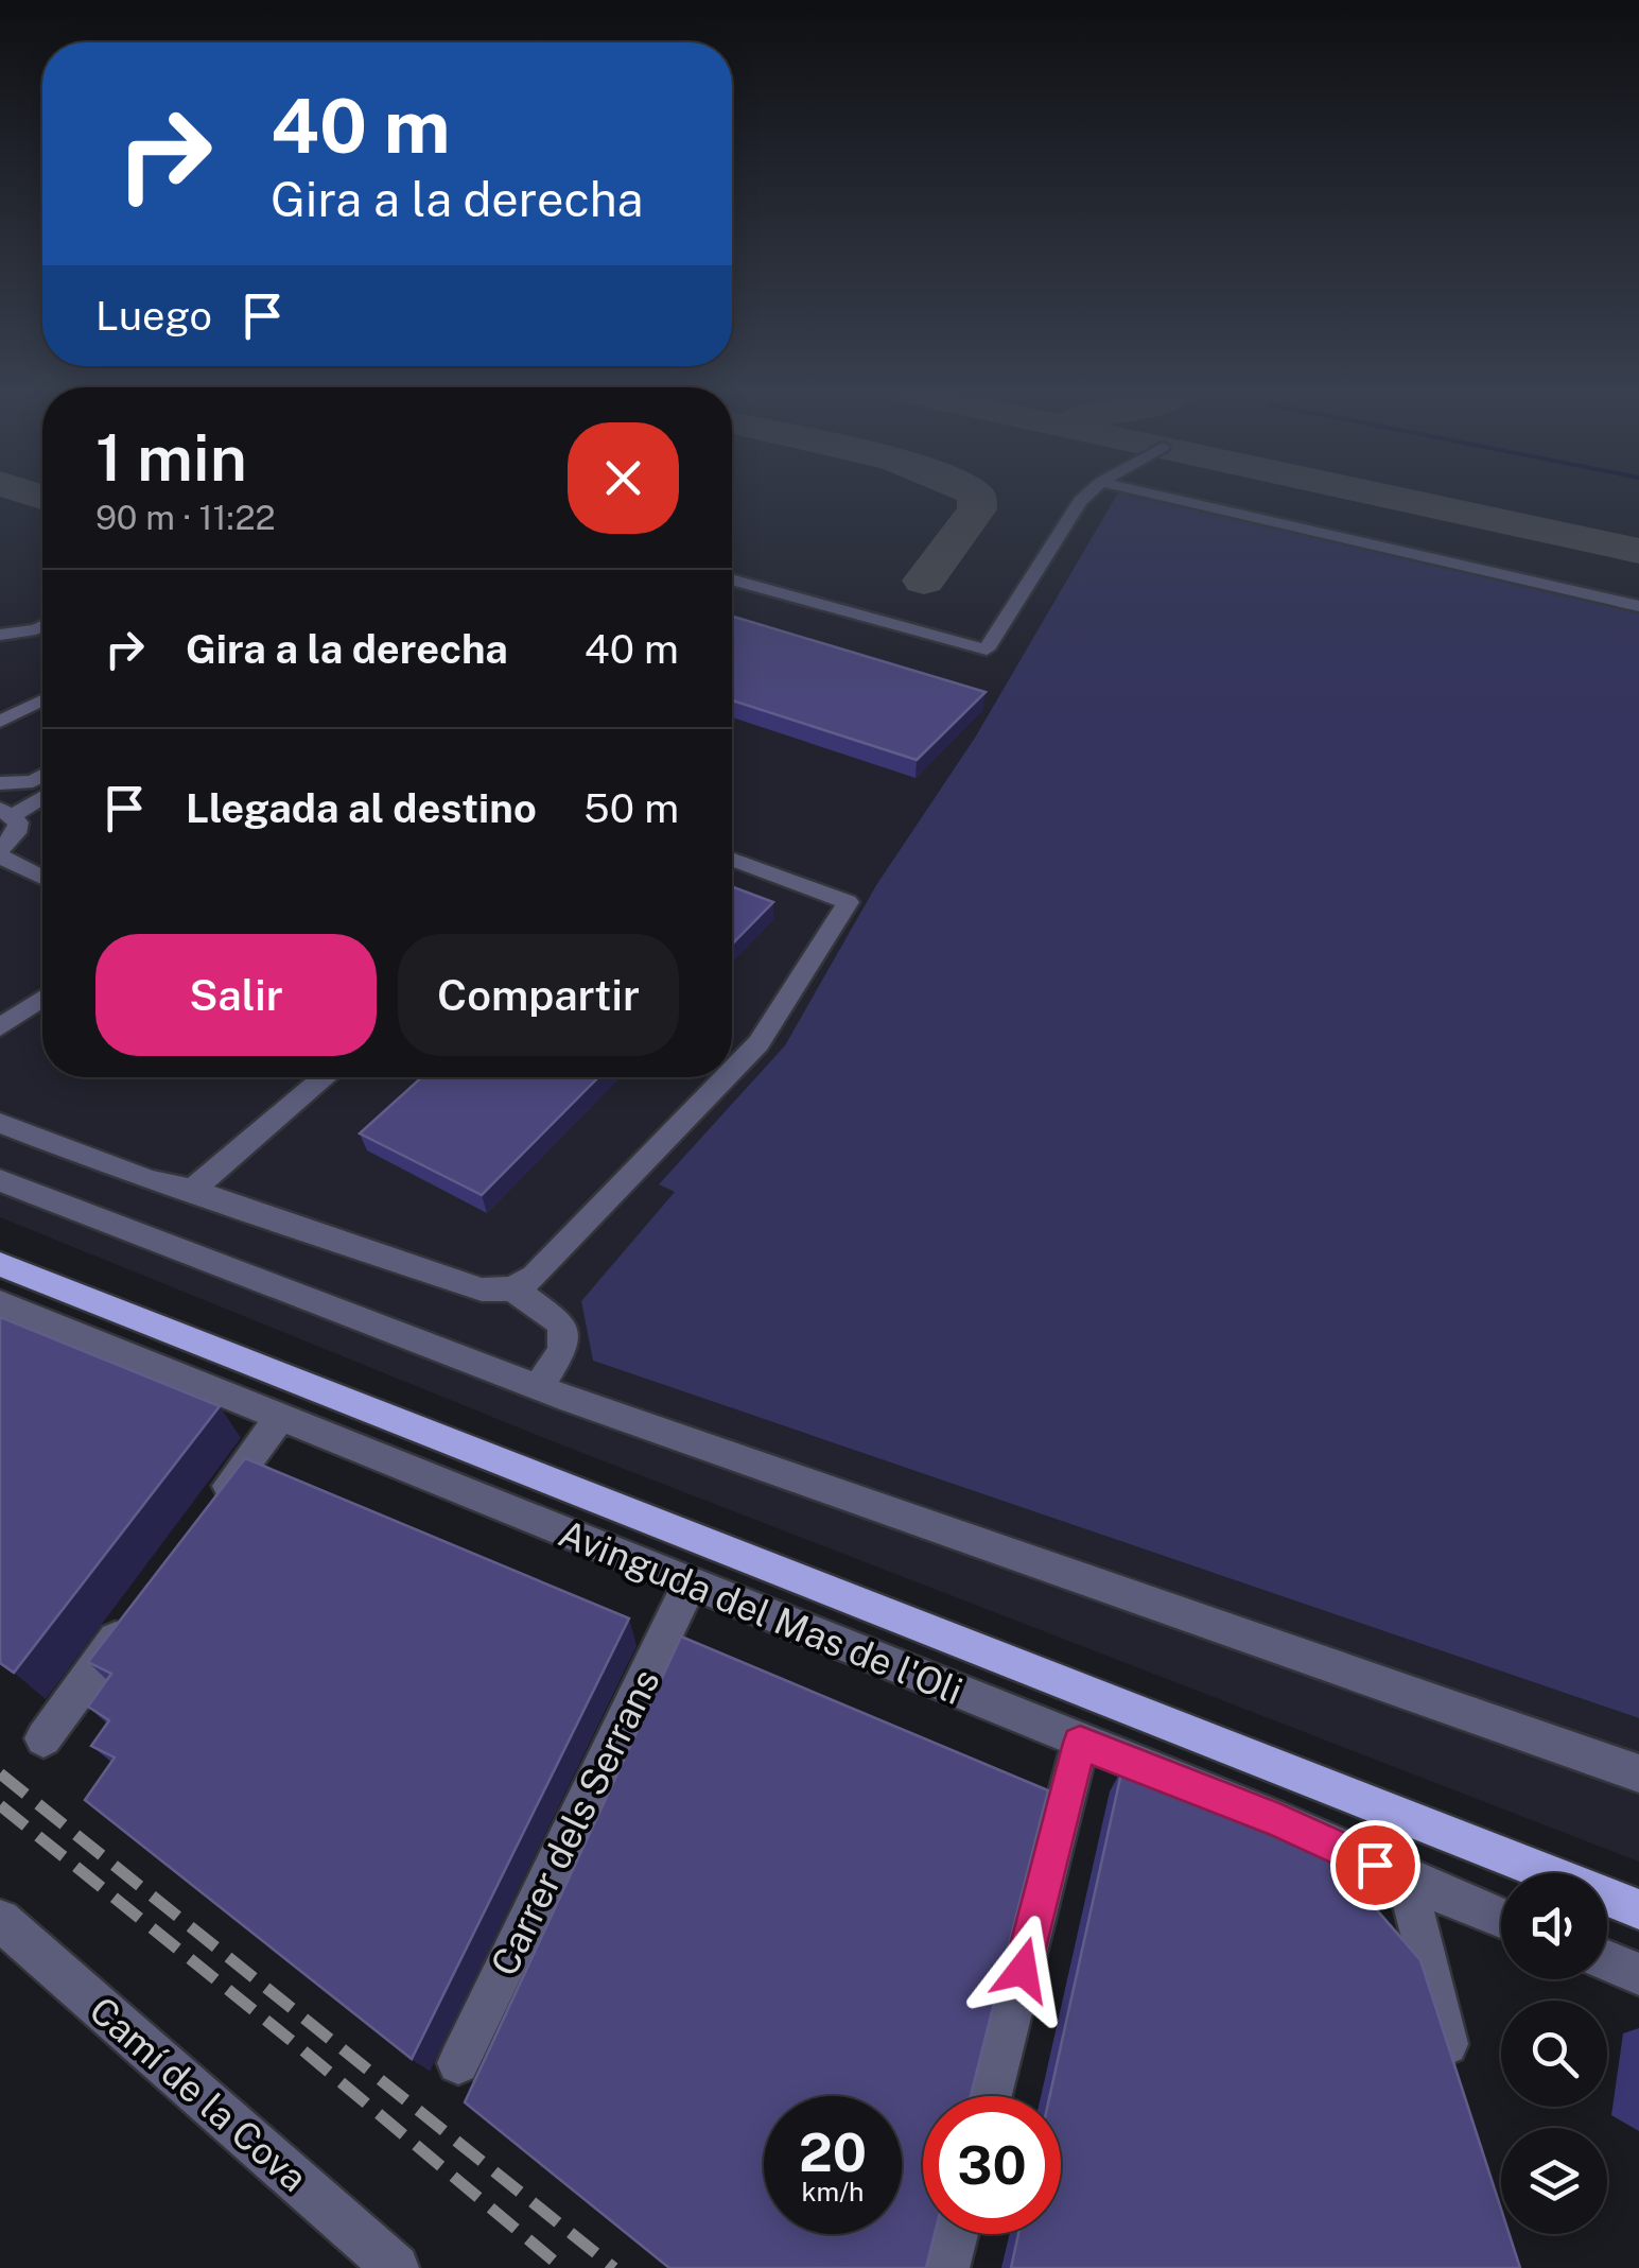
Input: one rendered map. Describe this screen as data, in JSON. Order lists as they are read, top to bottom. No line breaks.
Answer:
{"streets":{"street":["Avinguda del Mas de l'Oli","Carrer dels Serrans","Camí de la Cova"]},"crossings":[["Avinguda del Mas de l'Oli","Carrer dels Serrans"]],"page":{"turn":["40 m","Gira a la derecha"],"then":"Luego","heading":["1 min","90 m · 11:22"],"list":[{"name":"Gira a la derecha","value":"40 m"},{"name":"Llegada al destino","value":"50 m"}],"buttons":["Salir","Compartir"],"speed":"20 km/h","limit":"30"}}
